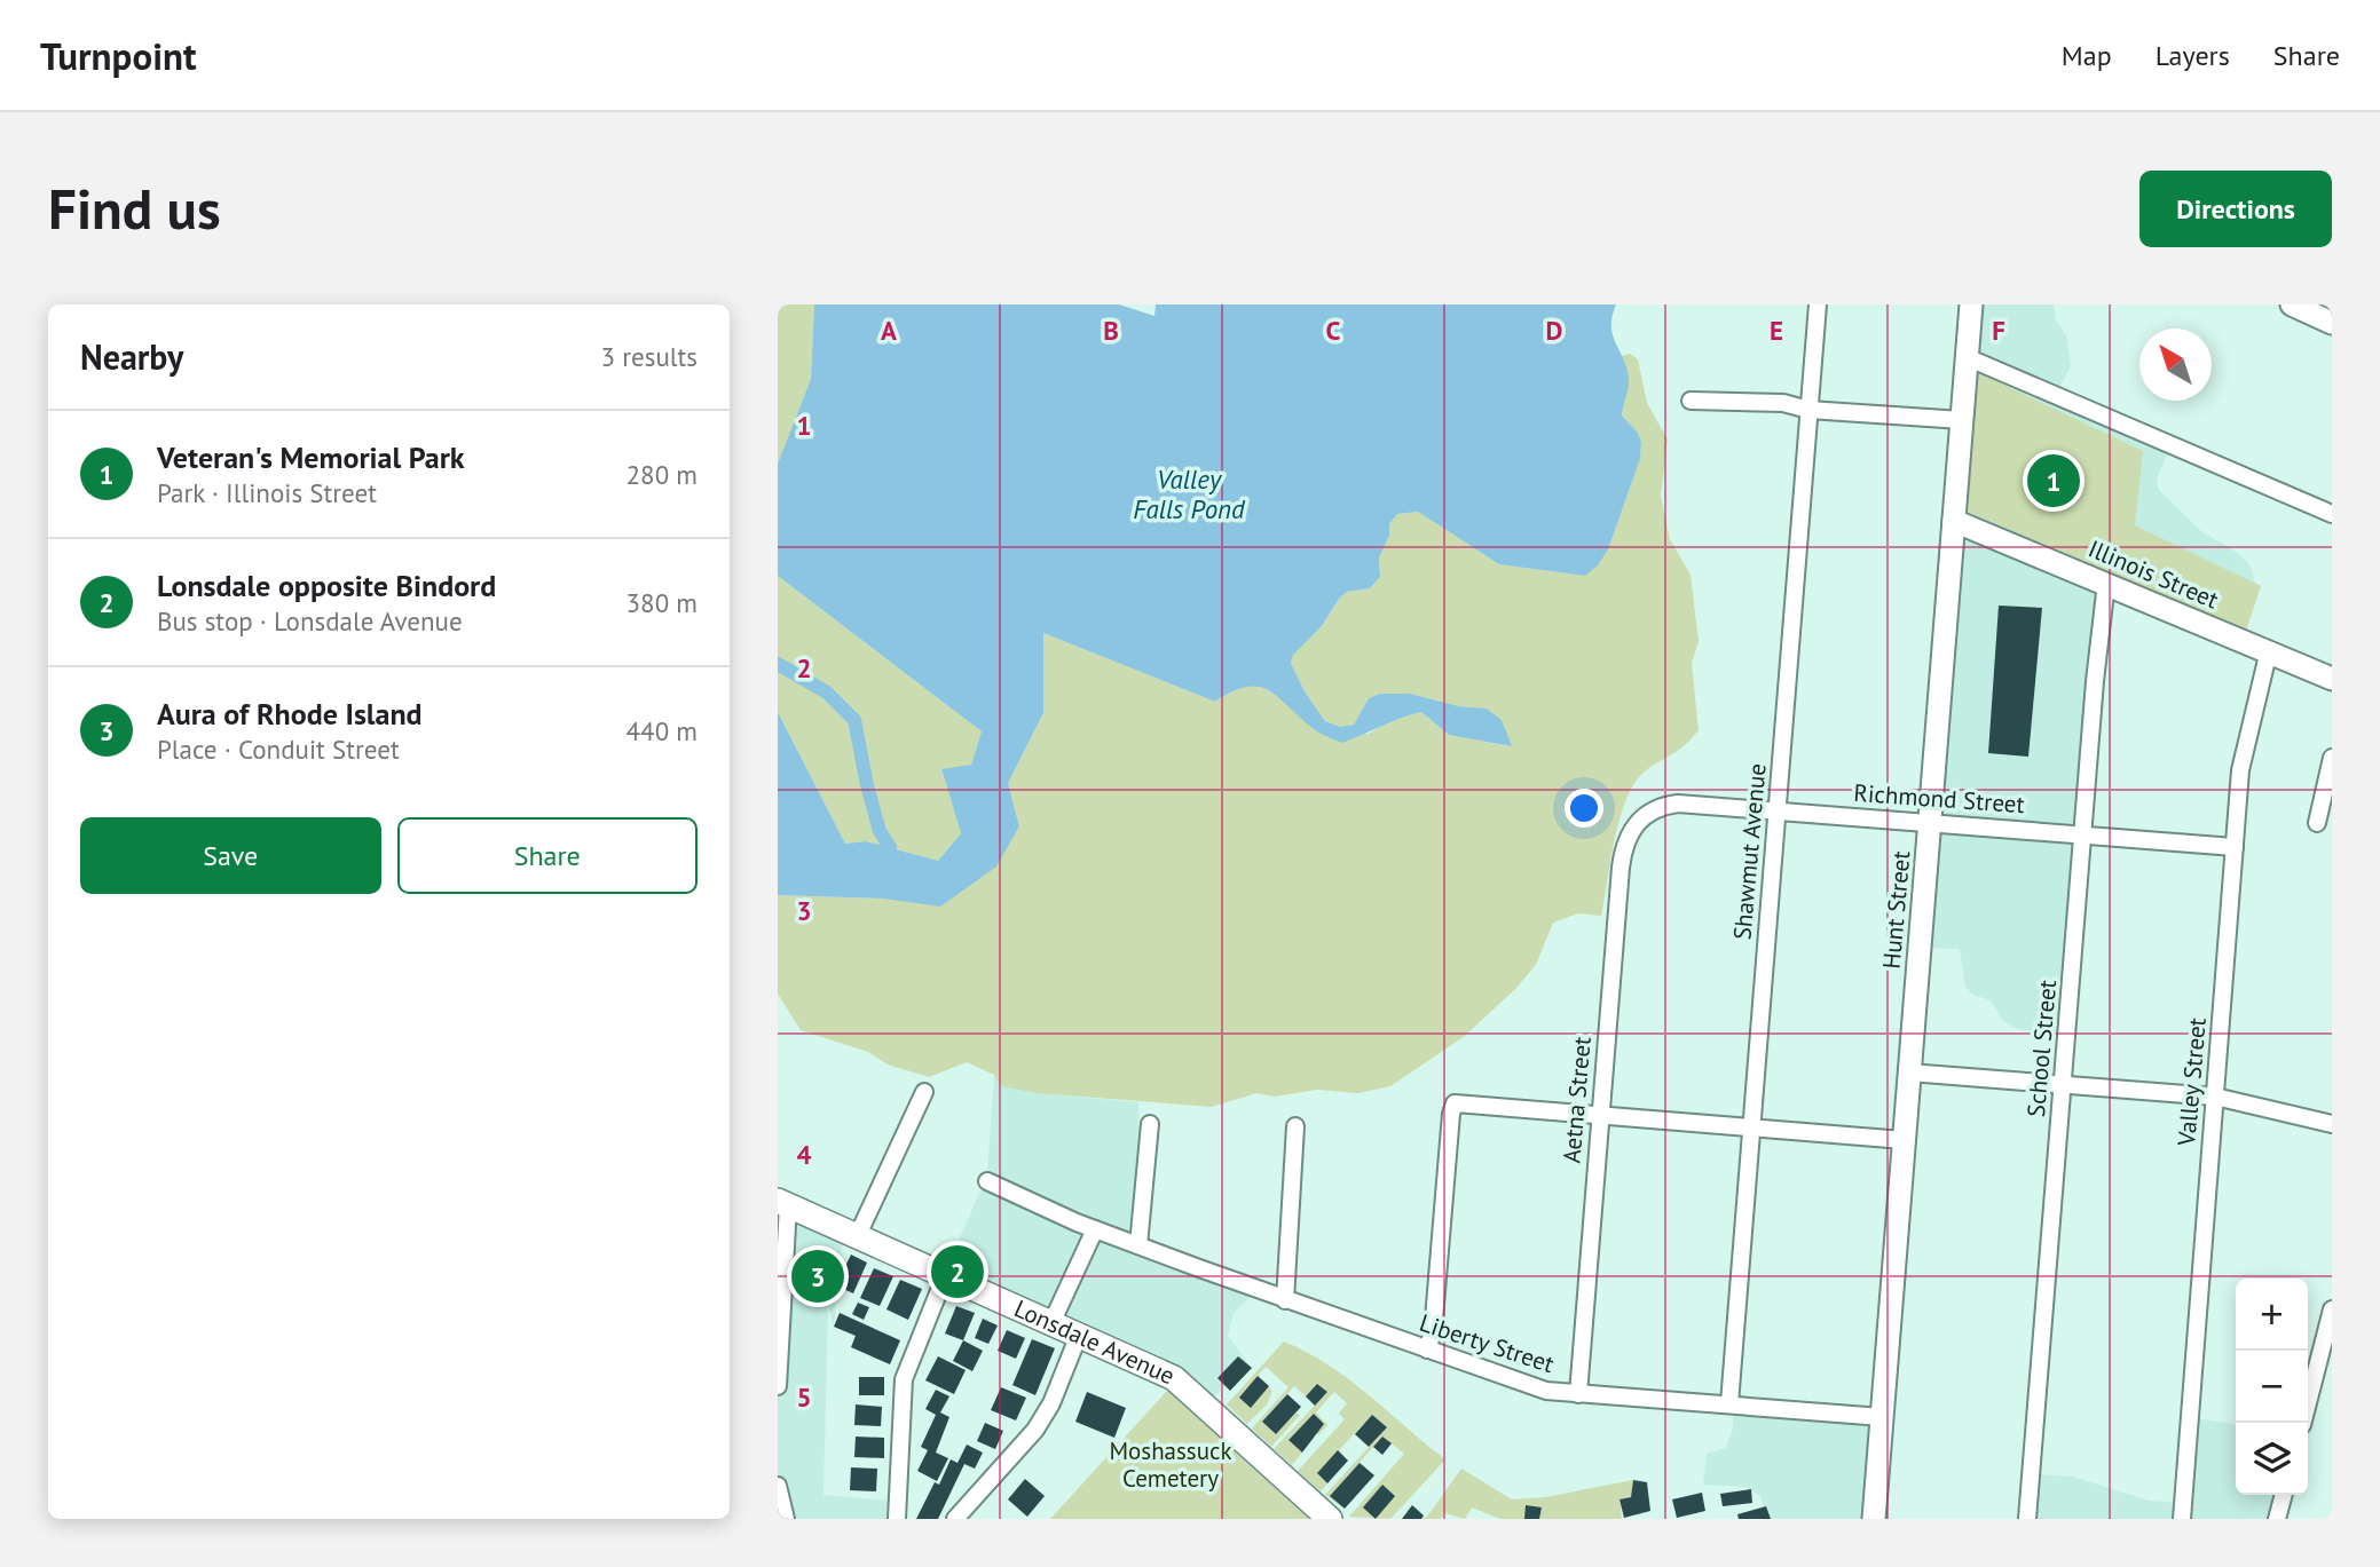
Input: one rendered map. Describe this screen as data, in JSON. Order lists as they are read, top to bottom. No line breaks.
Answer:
{"streets":{"main road":["Illinois Street","Hunt Street","Lonsdale Avenue"],"street":["Richmond Street","Shawmut Avenue","School Street","Valley Street","Aetna Street","Liberty Street"]},"crossings":[["Illinois Street","Hunt Street"],["Illinois Street","School Street"],["Illinois Street","Valley Street"],["Richmond Street","Shawmut Avenue"],["Richmond Street","Hunt Street"],["Richmond Street","School Street"],["Richmond Street","Valley Street"],["Richmond Street","Aetna Street"],["Shawmut Avenue","Liberty Street"],["Hunt Street","Liberty Street"],["Aetna Street","Liberty Street"]],"water":["Valley Falls Pond"],"parks":["Moshassuck Cemetery"],"north":"top left","page":{"header":"Turnpoint","nav":["Map","Layers","Share"],"buttons":["Directions",["Save","Share"]],"title":"Find us","heading":["Nearby","3 results"],"list":[{"mark":"1","name":"Veteran's Memorial Park","note":"Park · Illinois Street","value":"280 m"},{"mark":"2","name":"Lonsdale opposite Bindord","note":"Bus stop · Lonsdale Avenue","value":"380 m"},{"mark":"3","name":"Aura of Rhode Island","note":"Place · Conduit Street","value":"440 m"}],"pins":["1","2","3"],"map_buttons":["+","−"]},"grid":{"columns":["A","B","C","D","E","F"],"rows":["1","2","3","4","5"]}}
